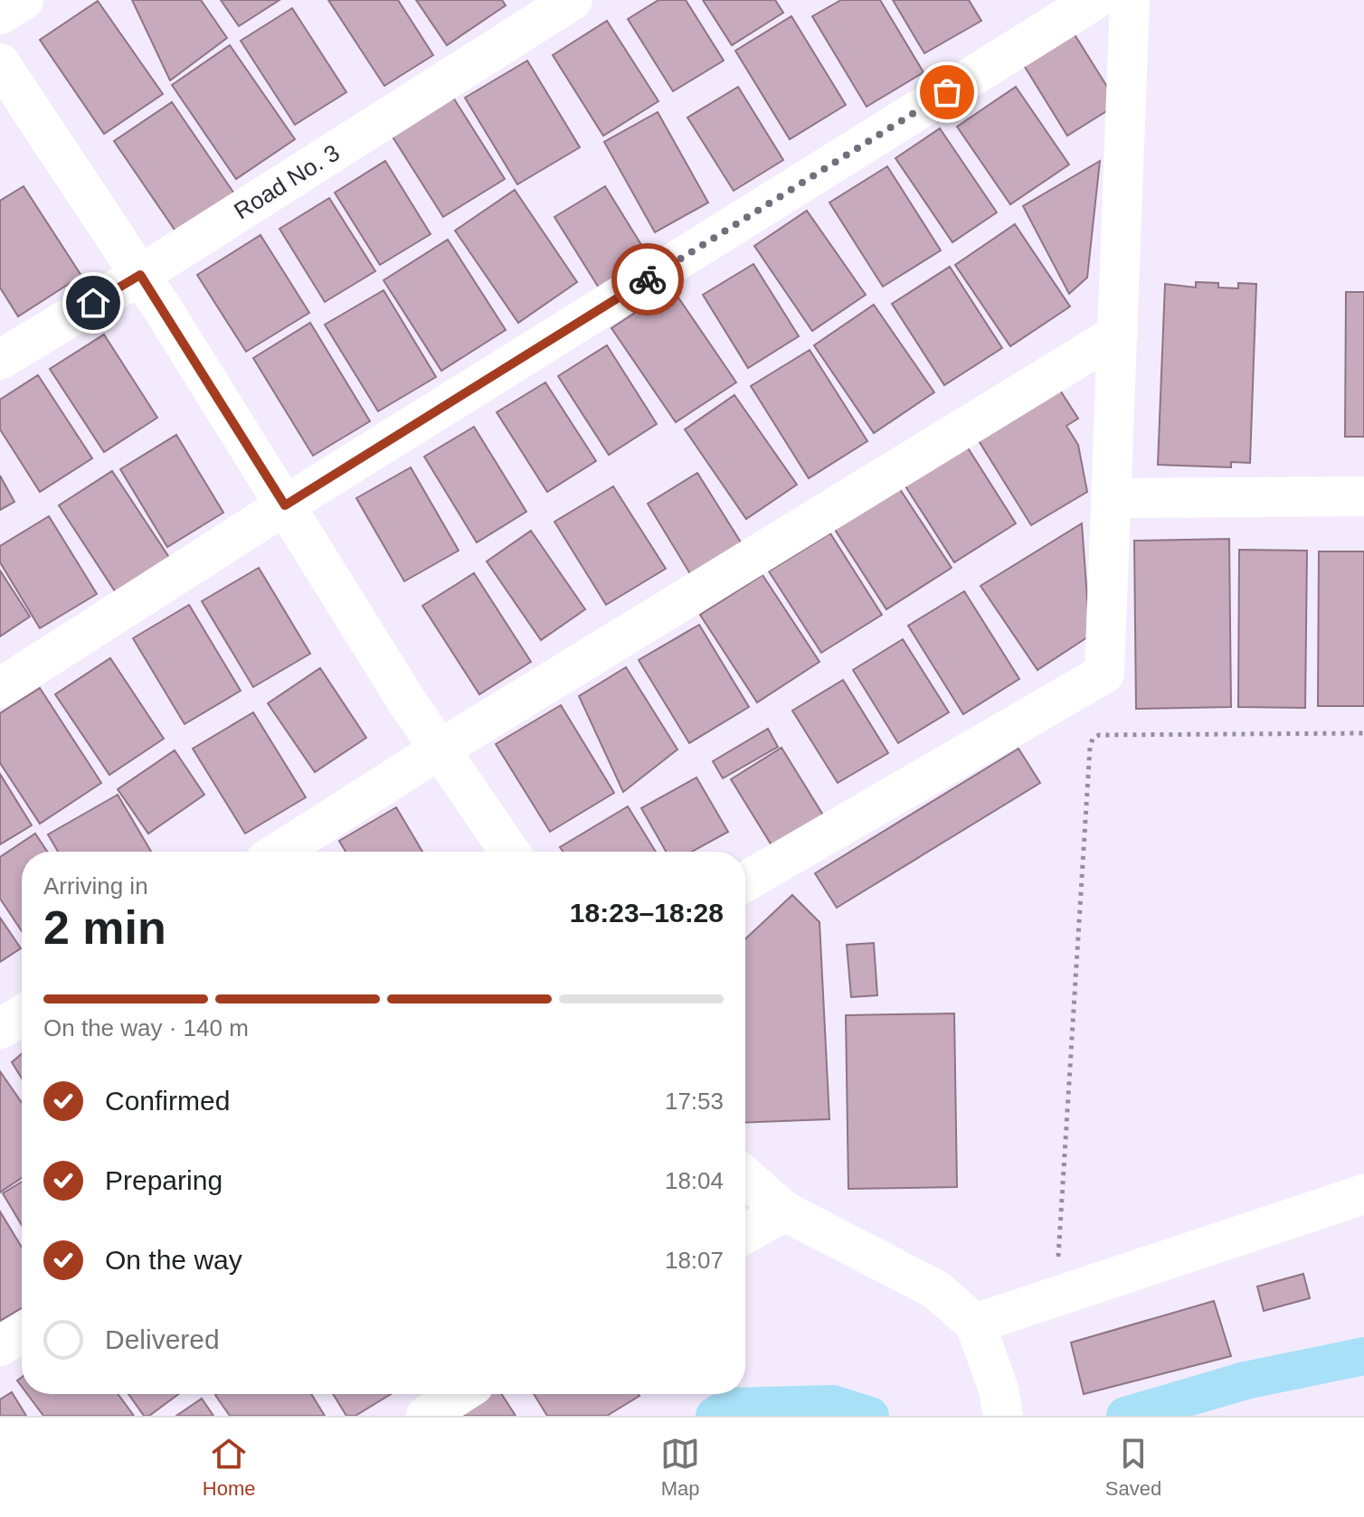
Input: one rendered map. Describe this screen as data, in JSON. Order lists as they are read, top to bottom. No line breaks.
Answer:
{"streets":{"street":["Road No. 3"]},"page":{"heading":["2 min","Arriving in","18:23–18:28"],"bar":"On the way · 140 m","list":[["Confirmed","17:53"],["Preparing","18:04"],["On the way","18:07"],"Delivered"],"tabs":["Home","Map","Saved"]}}
